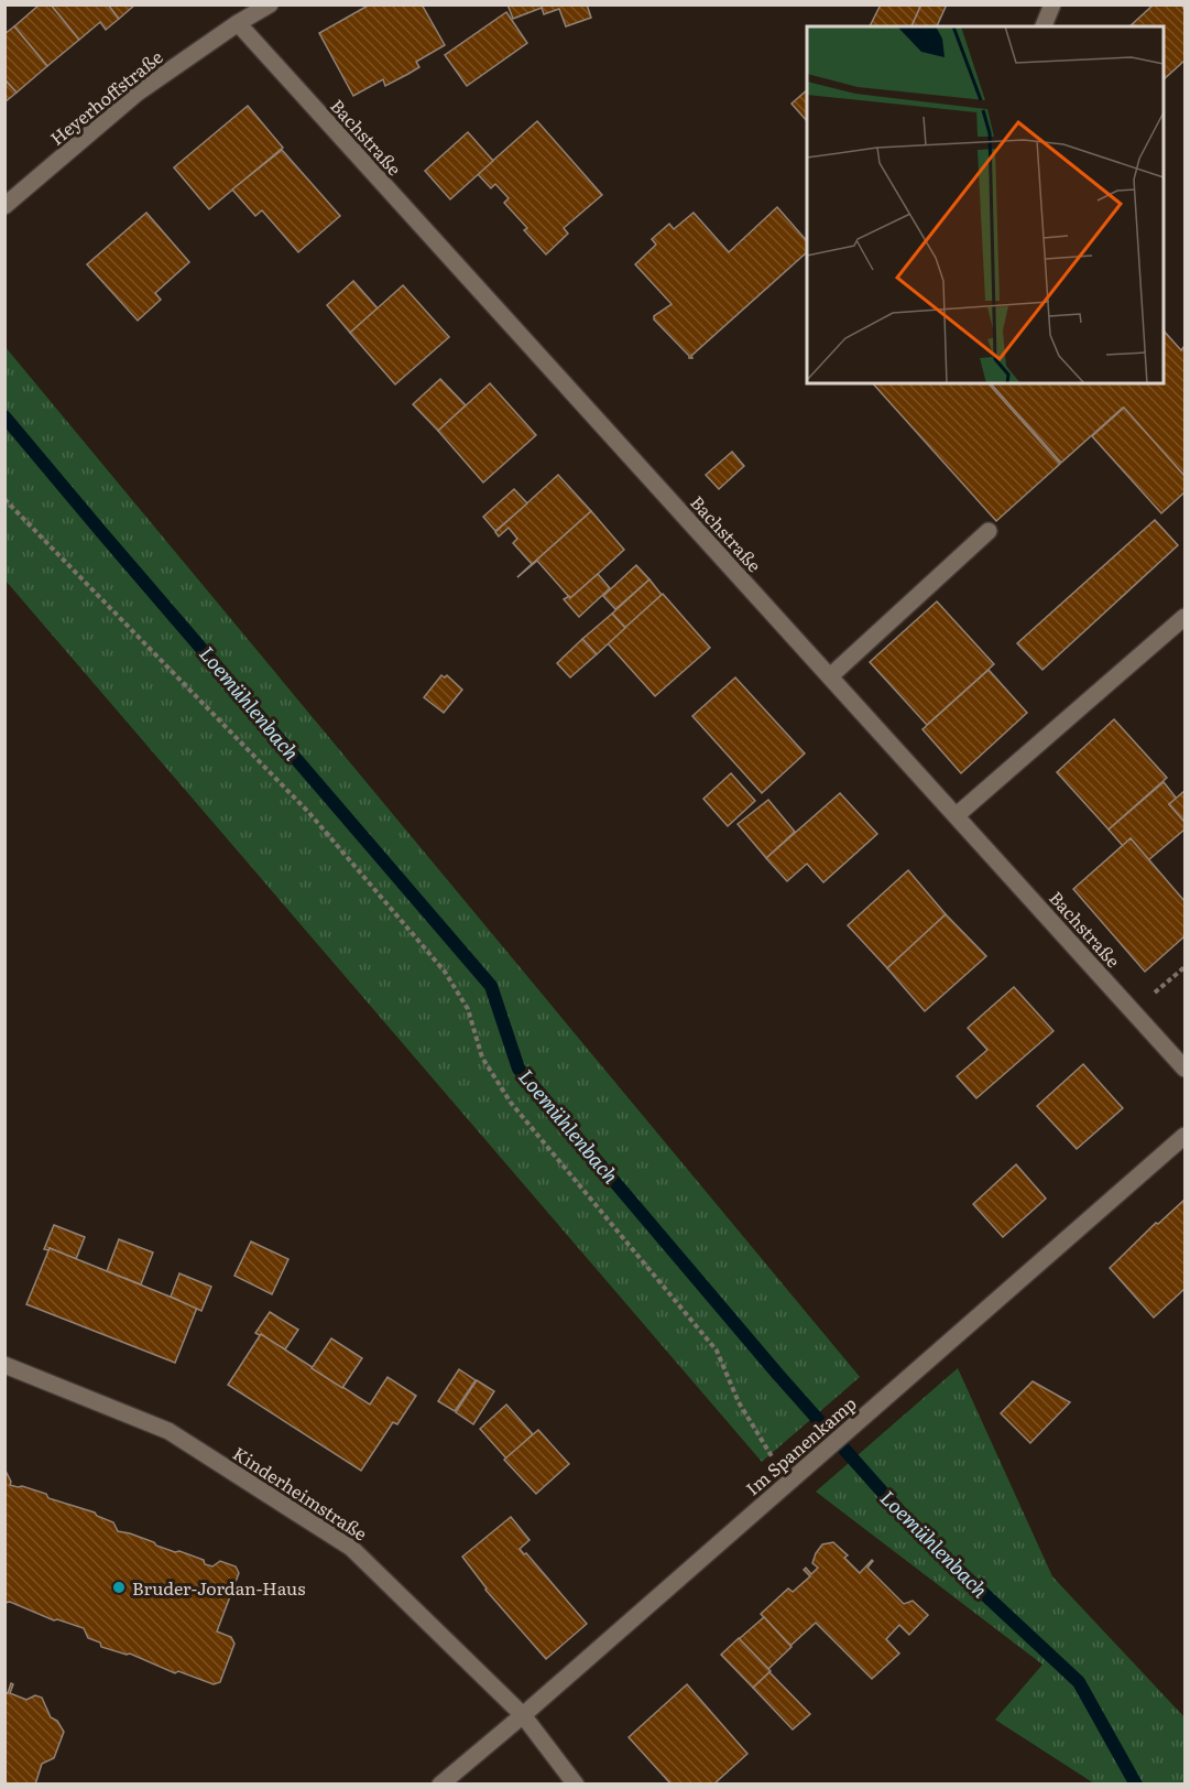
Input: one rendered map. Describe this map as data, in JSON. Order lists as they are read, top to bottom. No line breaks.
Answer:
{"streets":{"street":["Heyerhoffstraße","Bachstraße","Im Spanenkamp","Kinderheimstraße"]},"crossings":[["Heyerhoffstraße","Bachstraße"],["Im Spanenkamp","Kinderheimstraße"]],"water":["Loemühlenbach"],"places":["Bruder-Jordan-Haus"]}
